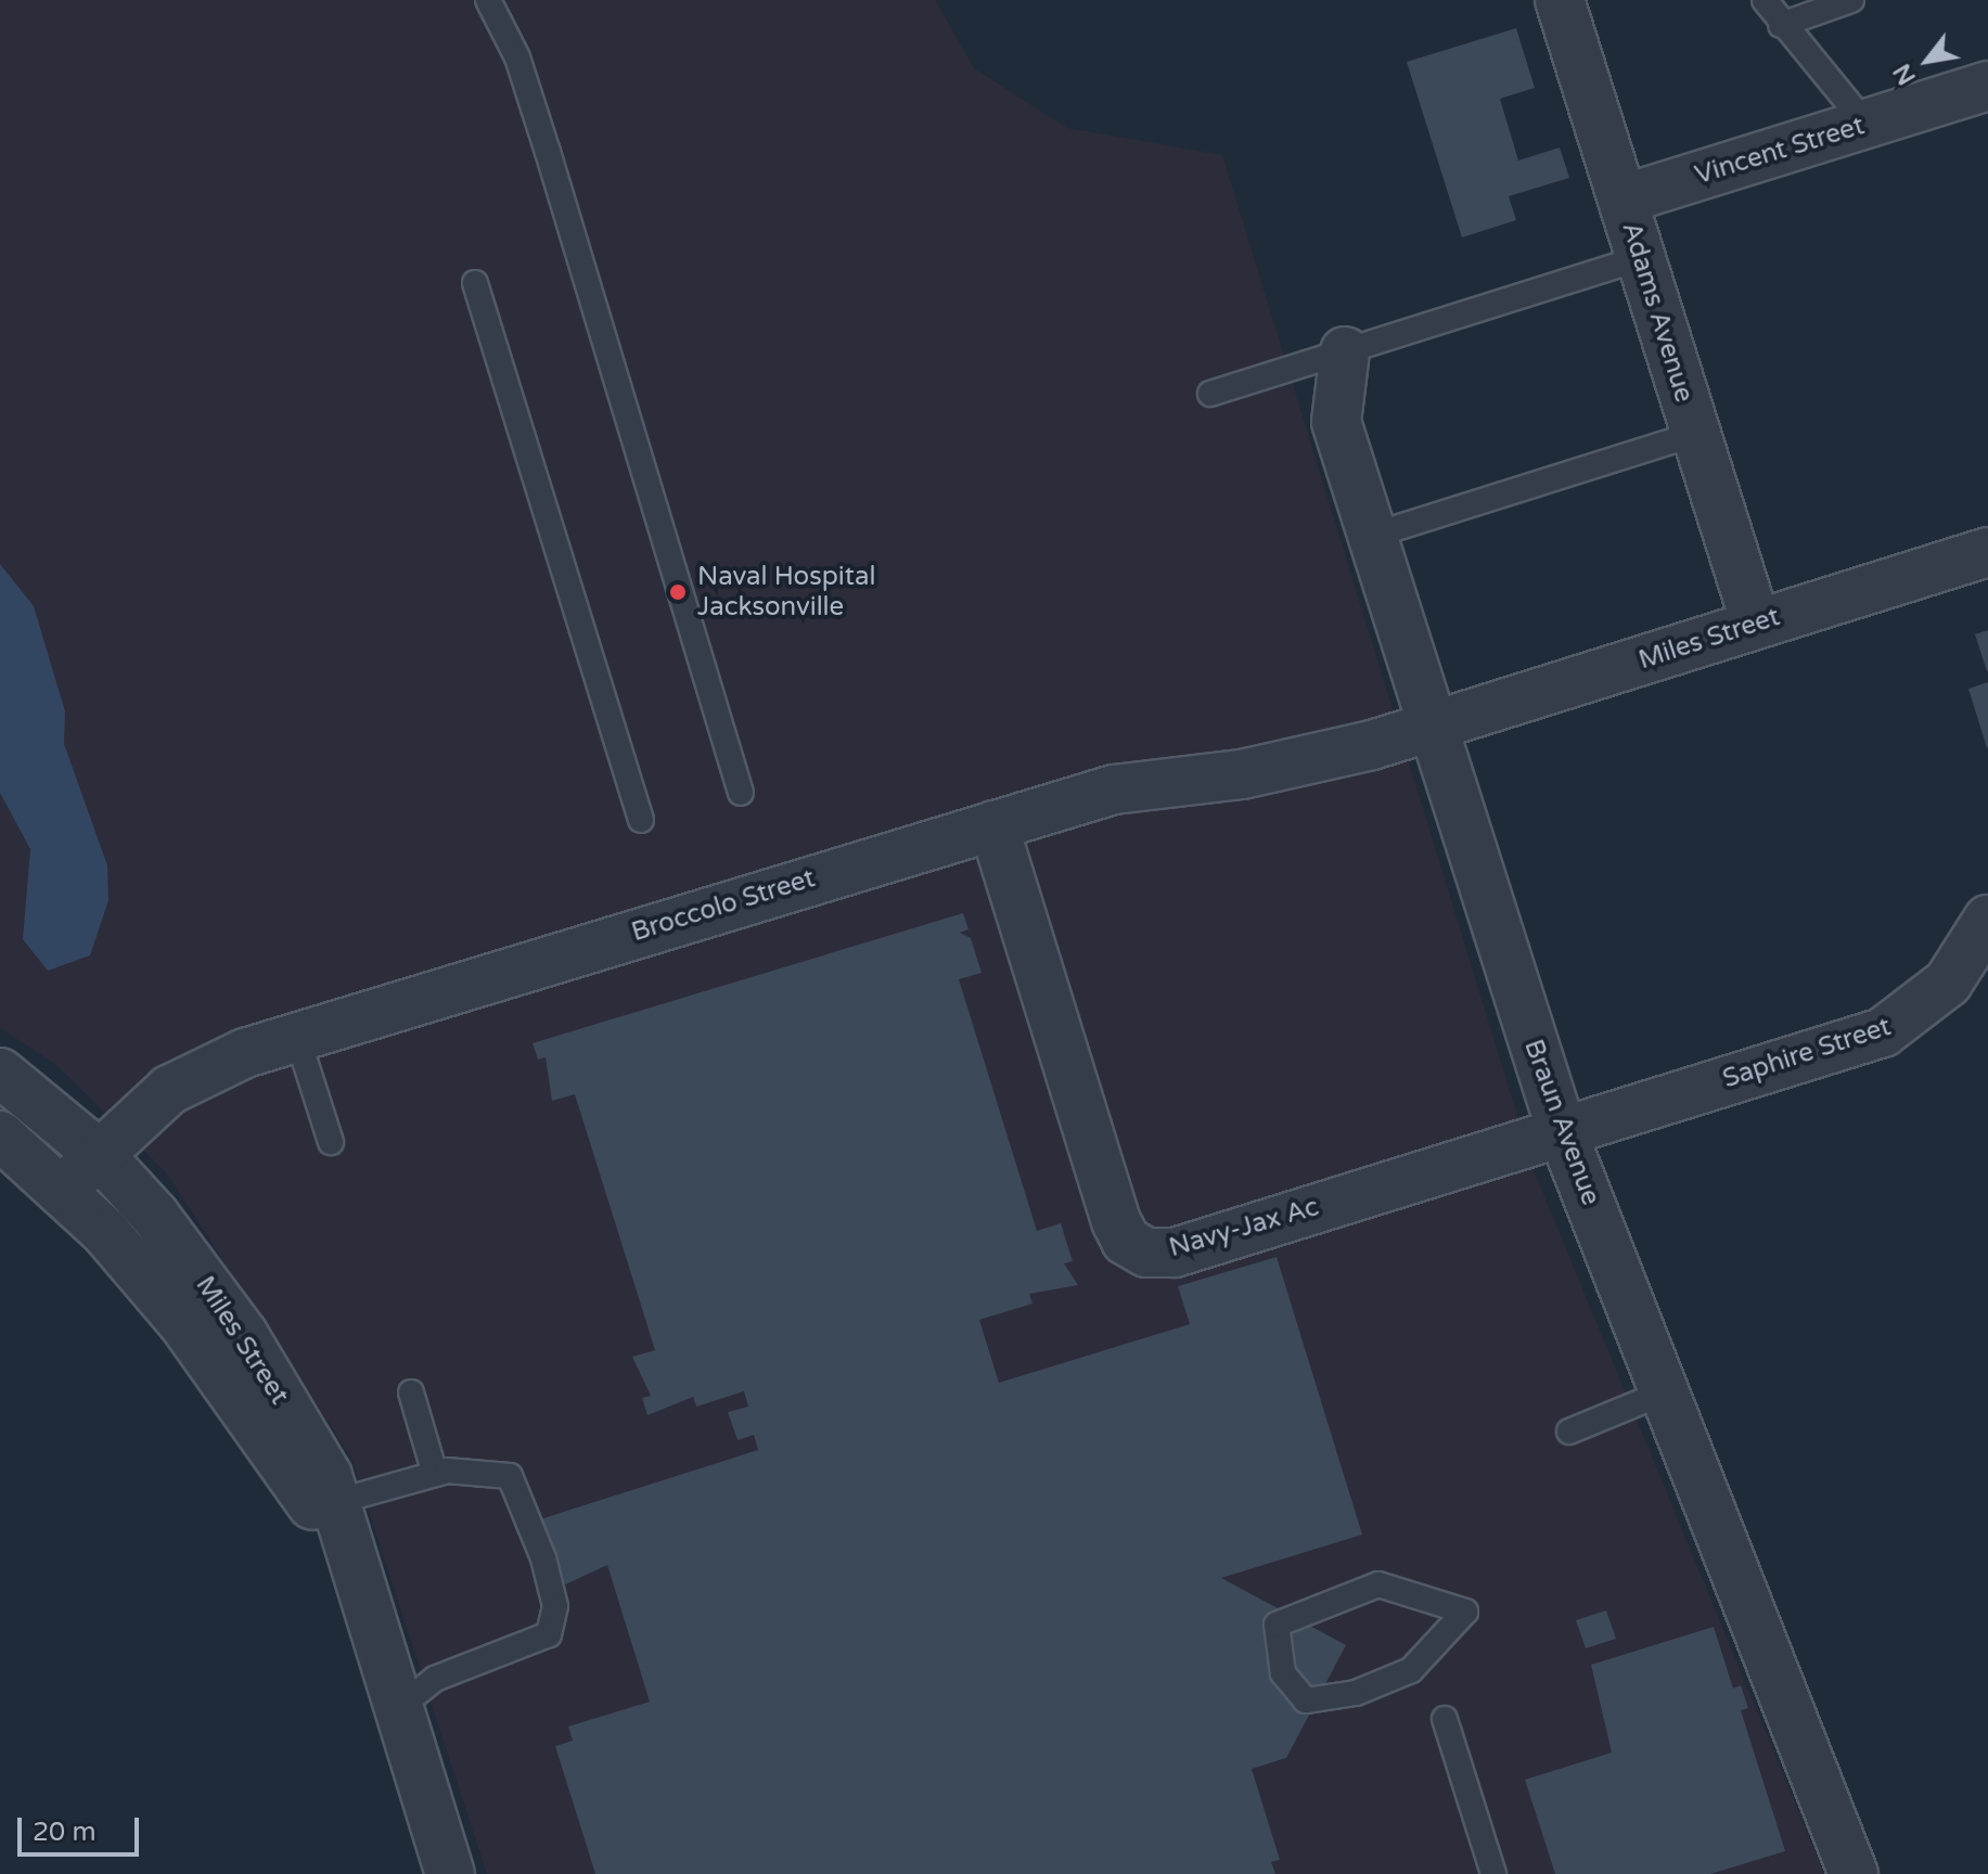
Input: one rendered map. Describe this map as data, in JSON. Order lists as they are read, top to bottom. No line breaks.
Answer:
{"streets":{"street":["Vincent Street","Adams Avenue","Miles Street","Broccolo Street","Saphire Street","Braun Avenue","Navy-Jax Ac"]},"crossings":[["Vincent Street","Adams Avenue"],["Adams Avenue","Miles Street"],["Miles Street","Broccolo Street"],["Miles Street","Braun Avenue"],["Broccolo Street","Braun Avenue"],["Broccolo Street","Navy-Jax Ac"],["Saphire Street","Navy-Jax Ac"],["Braun Avenue","Navy-Jax Ac"]],"places":["Naval Hospital Jacksonville"],"scale_bar":"20 m","north":"bottom left"}
